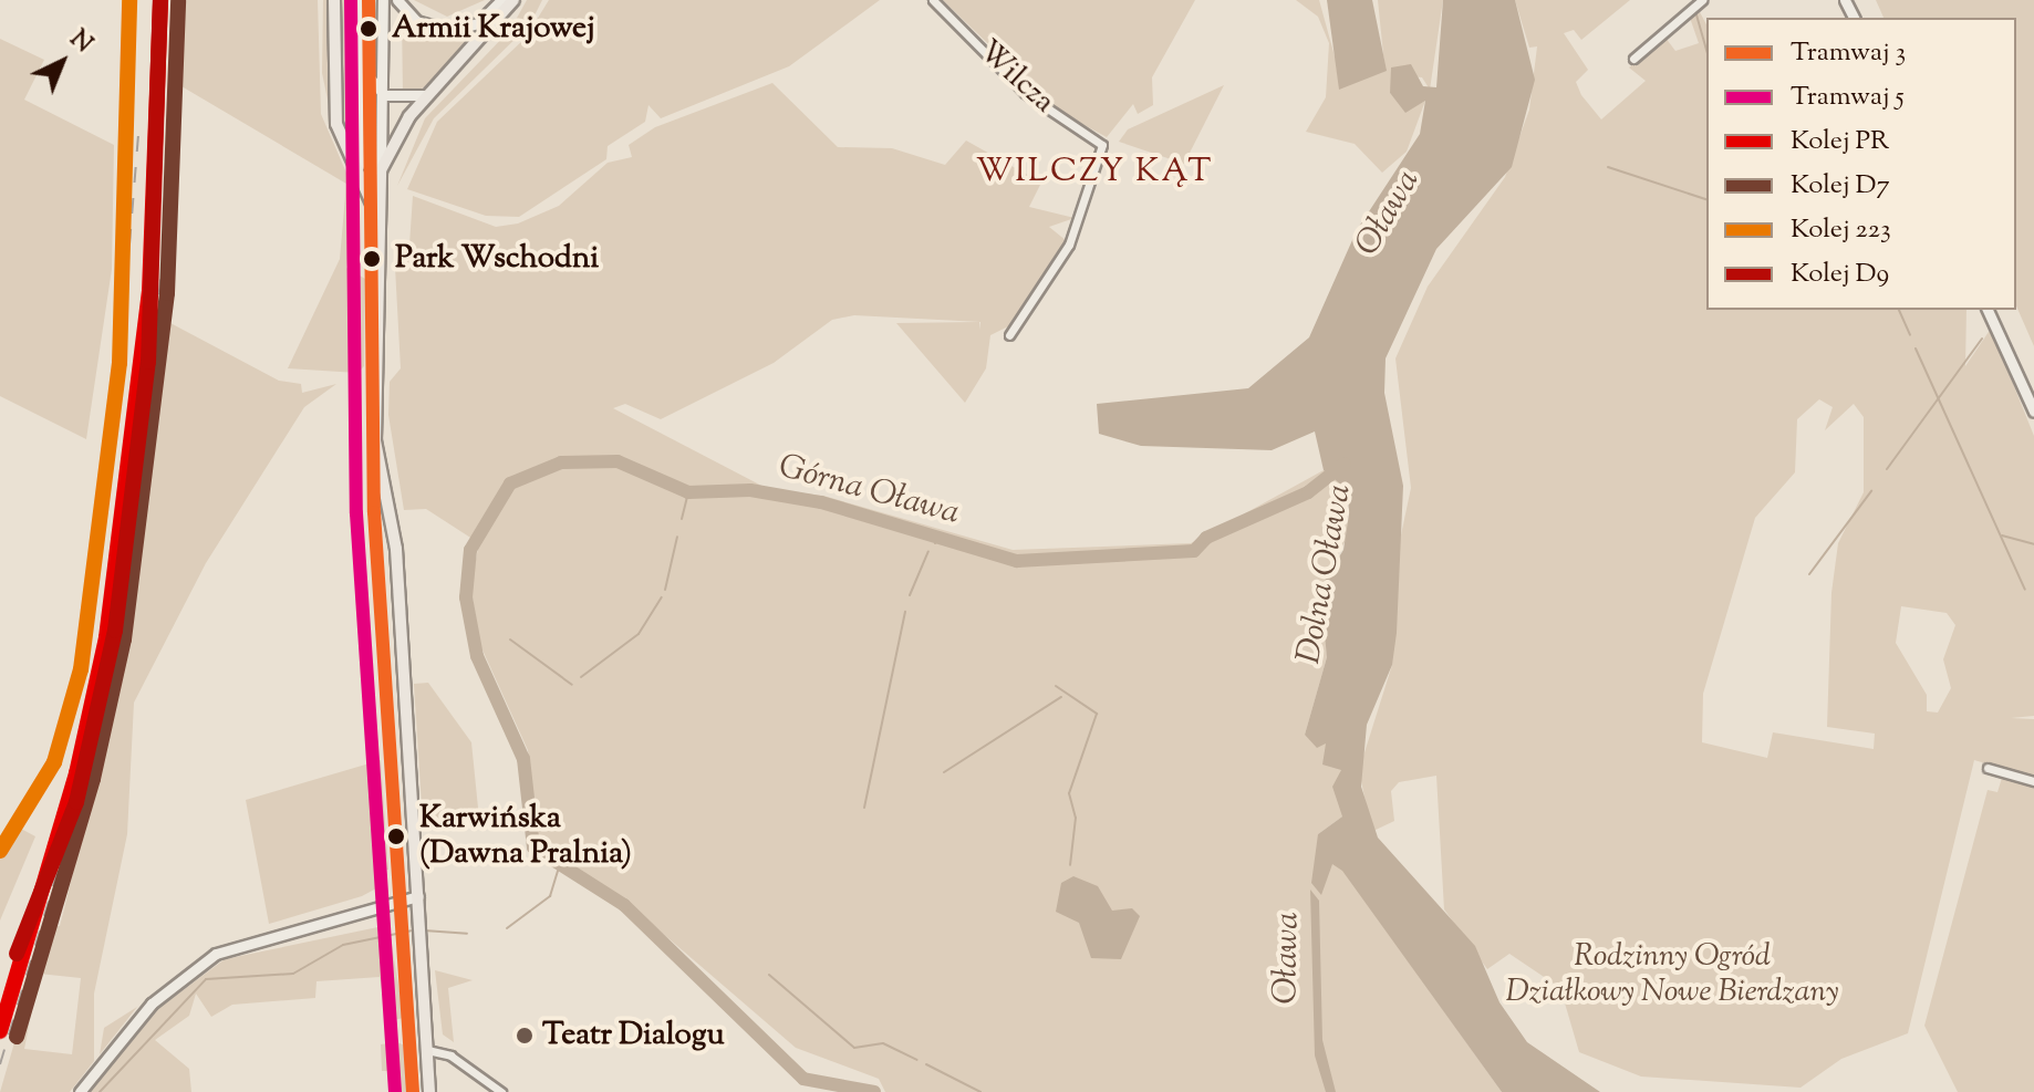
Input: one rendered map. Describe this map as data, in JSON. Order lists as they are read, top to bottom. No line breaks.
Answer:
{"streets":{"street":["Wilcza"]},"districts":["WILCZY KĄT"],"water":["Oława","Górna Oława","Dolna Oława"],"parks":["Rodzinny Ogród Działkowy Nowe Bierdzany"],"places":["Armii Krajowej","Park Wschodni","Karwińska (Dawna Pralnia)","Teatr Dialogu"],"lines":["tram line 3","tram line 5","rail line PR","rail line 223","rail line D7","rail line D9"],"legend":["Tramwaj 3","Tramwaj 5","Kolej PR","Kolej D7","Kolej 223","Kolej D9"],"north":"top right"}
